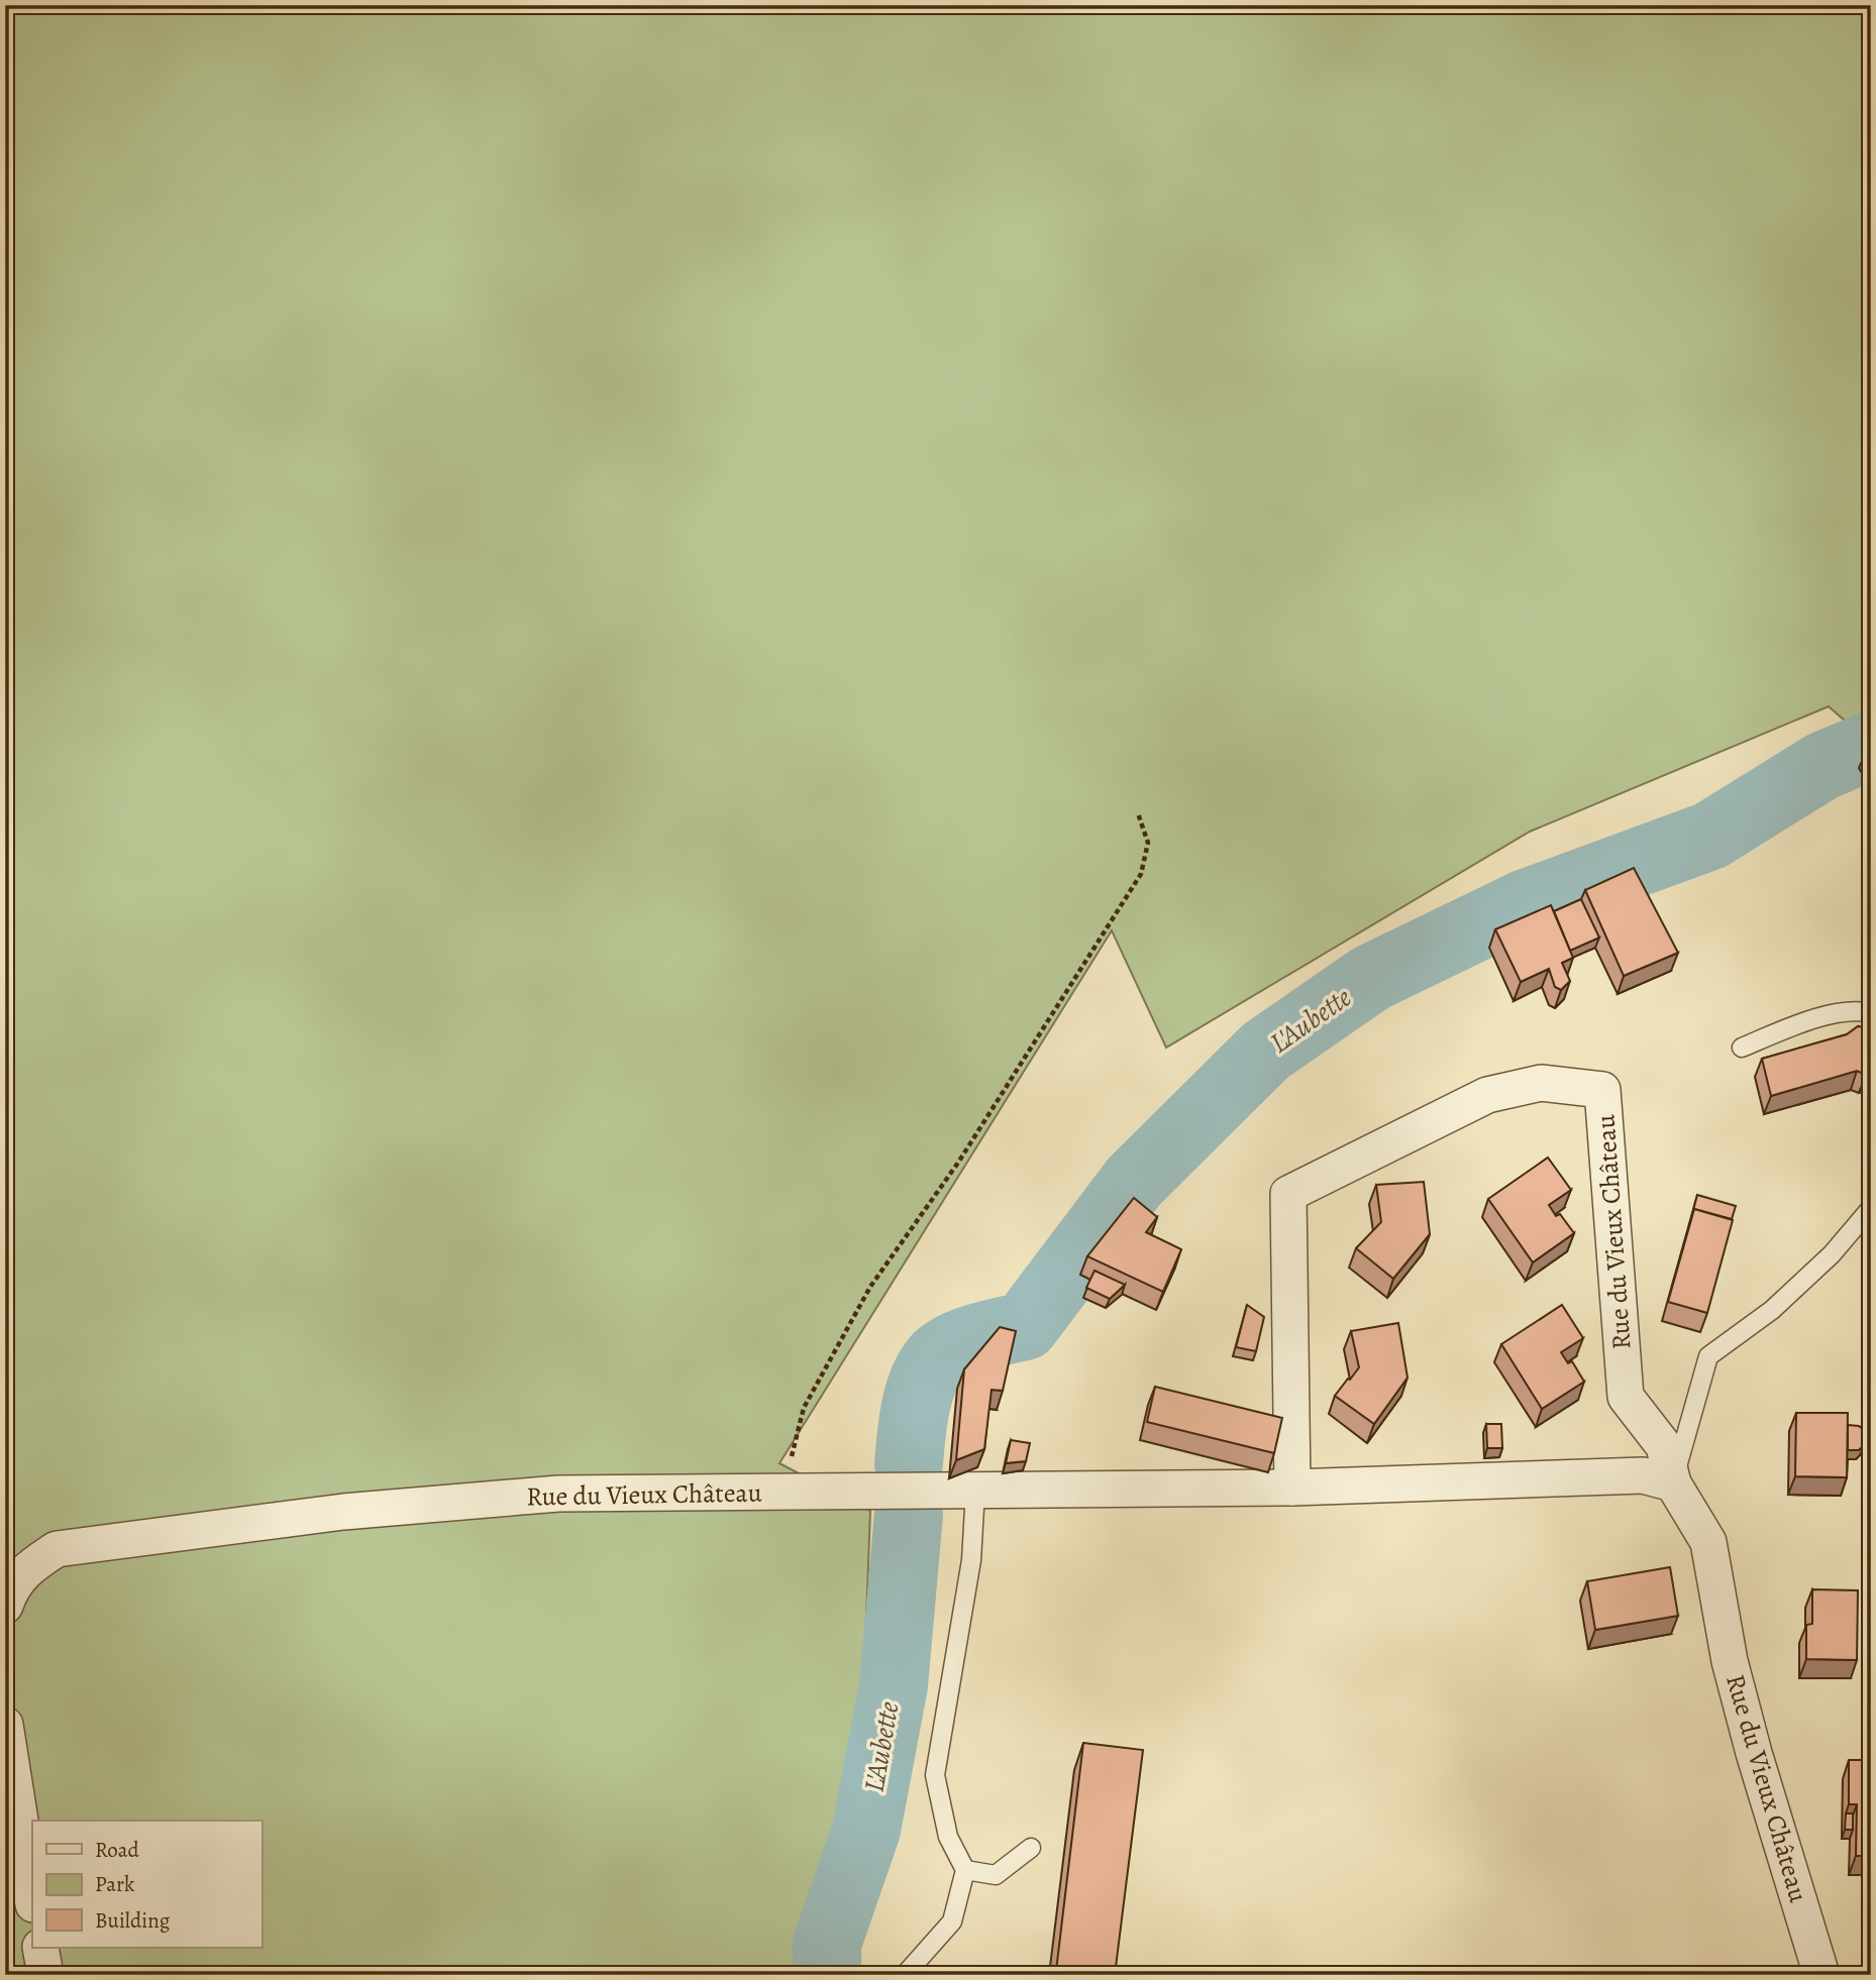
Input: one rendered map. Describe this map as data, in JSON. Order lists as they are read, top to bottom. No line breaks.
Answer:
{"streets":{"street":["Rue du Vieux Château"]},"water":["L'Aubette"],"legend":["Road","Park","Building"]}
